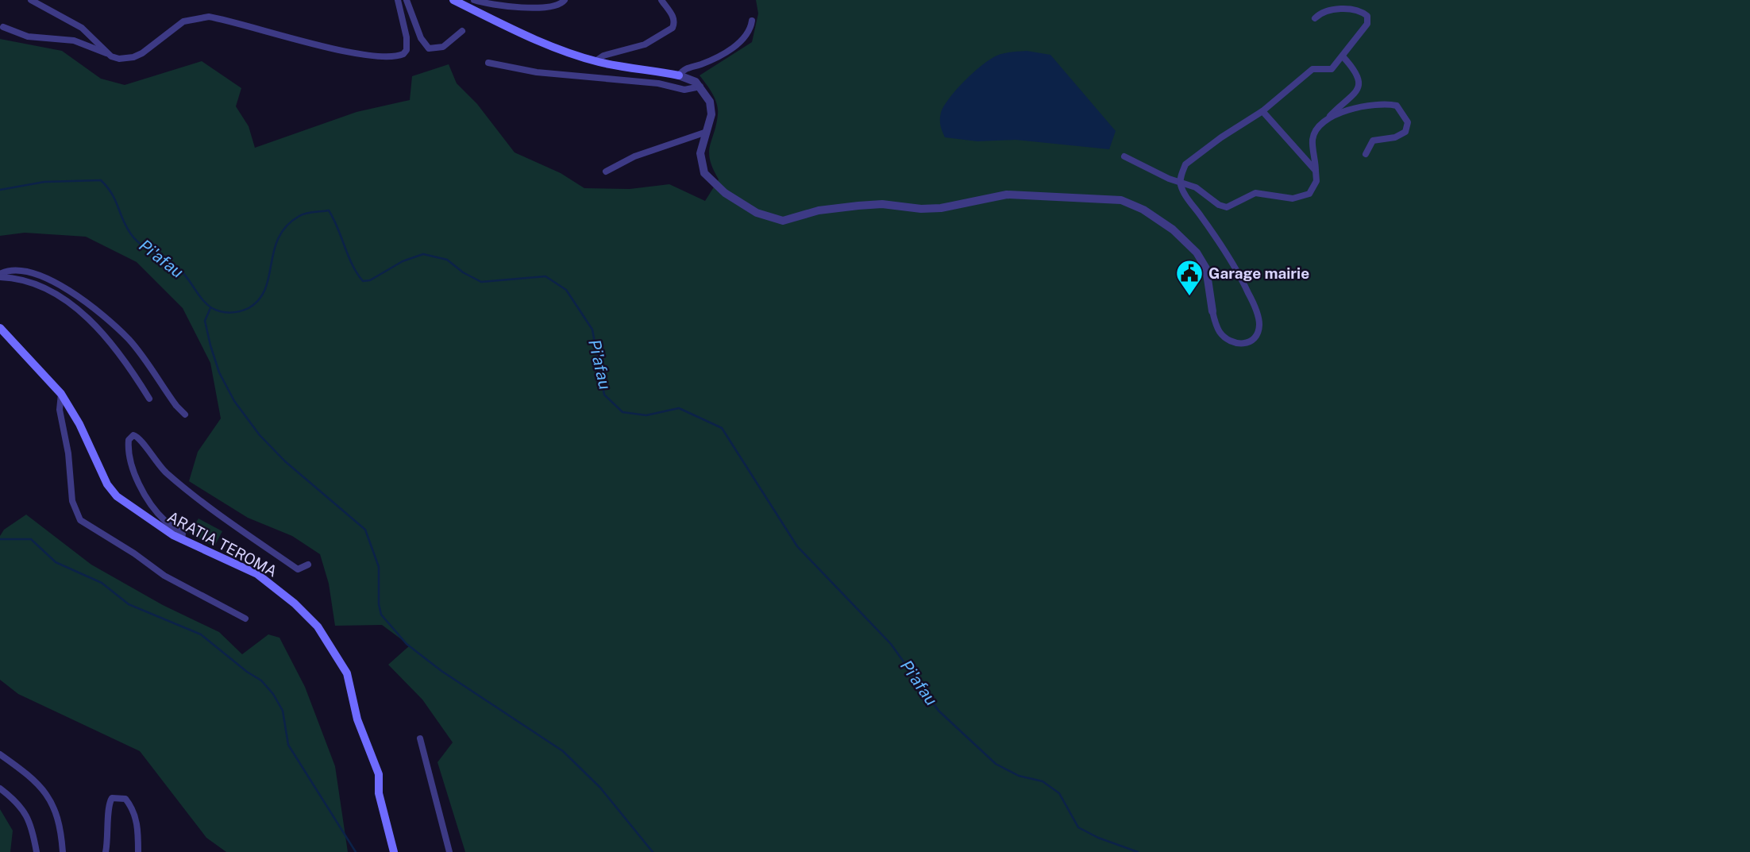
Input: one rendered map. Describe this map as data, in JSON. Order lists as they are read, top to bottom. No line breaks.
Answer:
{"streets":{"main road":["ARATIA TEROMA"]},"water":["Pi'afau"],"places":{"public building":["Garage mairie"]}}
